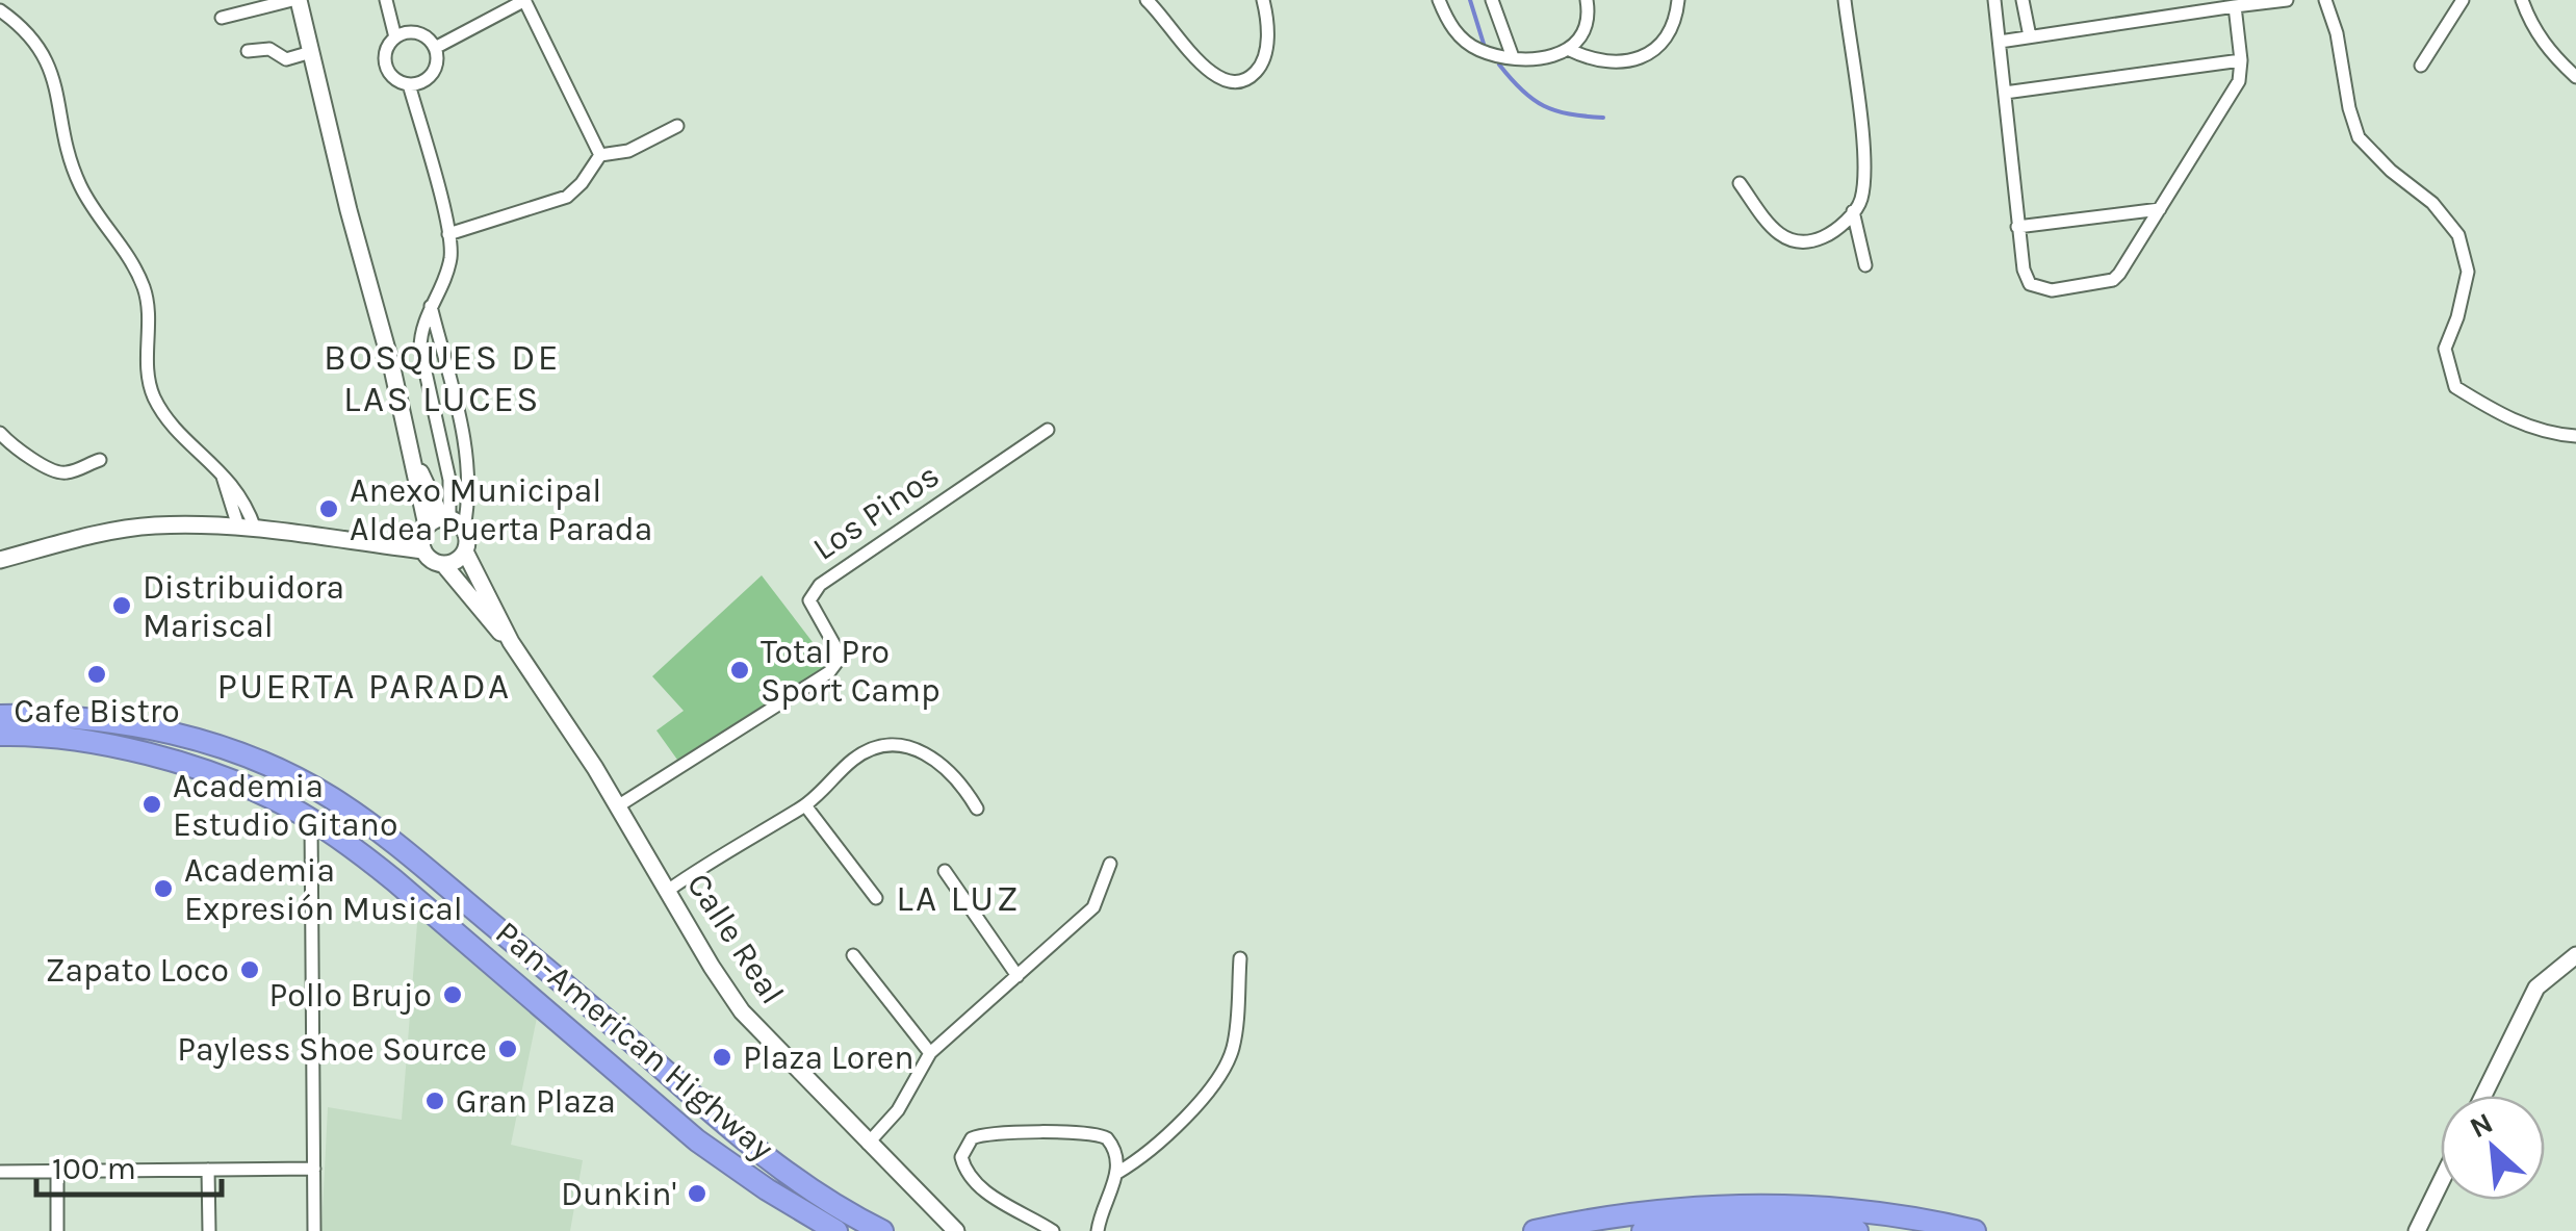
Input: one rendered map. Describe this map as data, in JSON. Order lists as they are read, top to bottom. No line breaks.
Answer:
{"streets":{"highway":["Pan-American Highway"],"main road":["Calle Real"],"street":["Los Pinos"]},"crossings":[["Los Pinos","Calle Real"]],"districts":["BOSQUES DE LAS LUCES","PUERTA PARADA","LA LUZ"],"places":["Anexo Municipal Aldea Puerta Parada","Distribuidora Mariscal","Total Pro Sport Camp","Cafe Bistro","Academia Estudio Gitano","Academia Expresión Musical","Zapato Loco","Pollo Brujo","Payless Shoe Source","Plaza Loren","Gran Plaza","Dunkin'"],"scale_bar":"100 m","north":"top left"}
